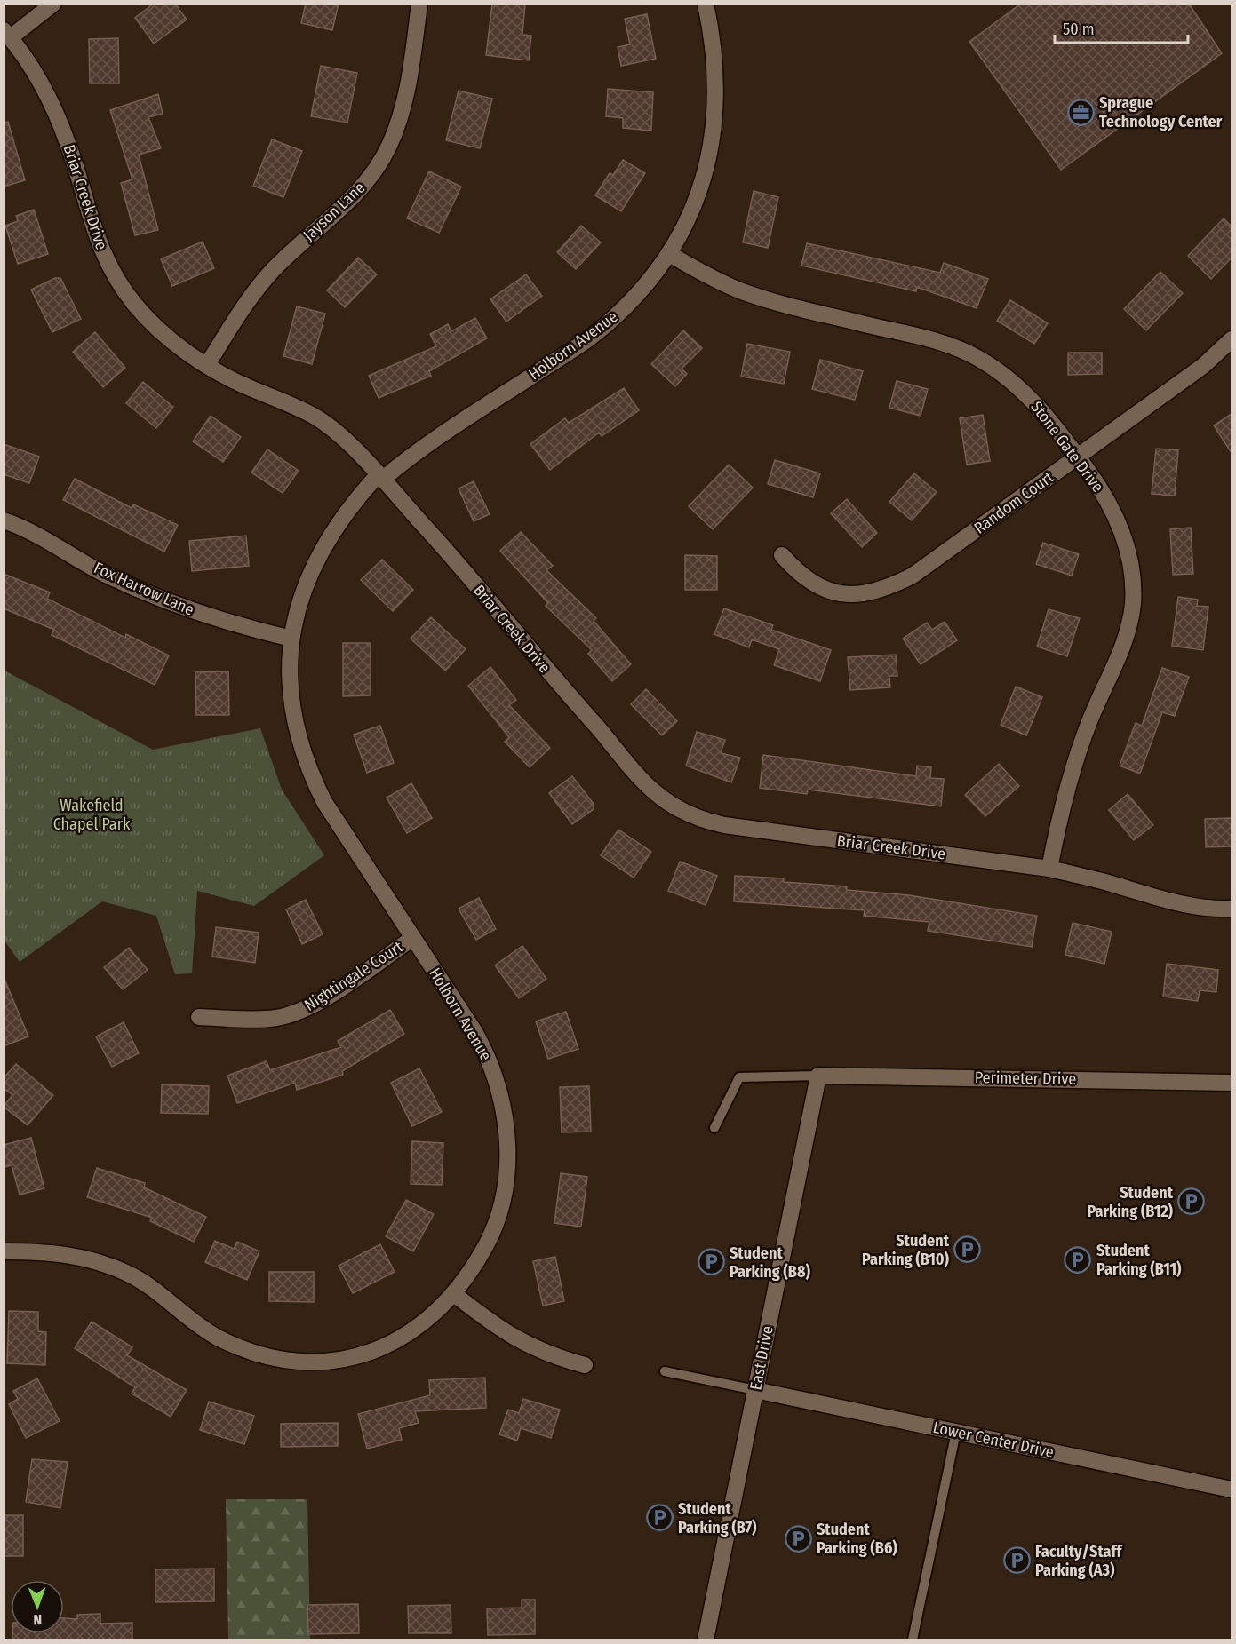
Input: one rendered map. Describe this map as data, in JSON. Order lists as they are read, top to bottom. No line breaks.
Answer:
{"streets":{"street":["Briar Creek Drive","Jayson Lane","Holborn Avenue","Stone Gate Drive","Random Court","Fox Harrow Lane","Nightingale Court","Perimeter Drive","East Drive","Lower Center Drive"]},"crossings":[["Briar Creek Drive","Jayson Lane"],["Briar Creek Drive","Holborn Avenue"],["Briar Creek Drive","Stone Gate Drive"],["Holborn Avenue","Stone Gate Drive"],["Holborn Avenue","Fox Harrow Lane"],["Holborn Avenue","Nightingale Court"],["Stone Gate Drive","Random Court"],["Perimeter Drive","East Drive"],["East Drive","Lower Center Drive"]],"parks":["Wakefield Chapel Park"],"places":{"office":["Sprague Technology Center"],"parking":["Student Parking (B12)","Student Parking (B10)","Student Parking (B11)","Student Parking (B8)","Student Parking (B7)","Student Parking (B6)","Faculty/Staff Parking (A3)"]},"scale_bar":"50 m","north":"bottom"}
